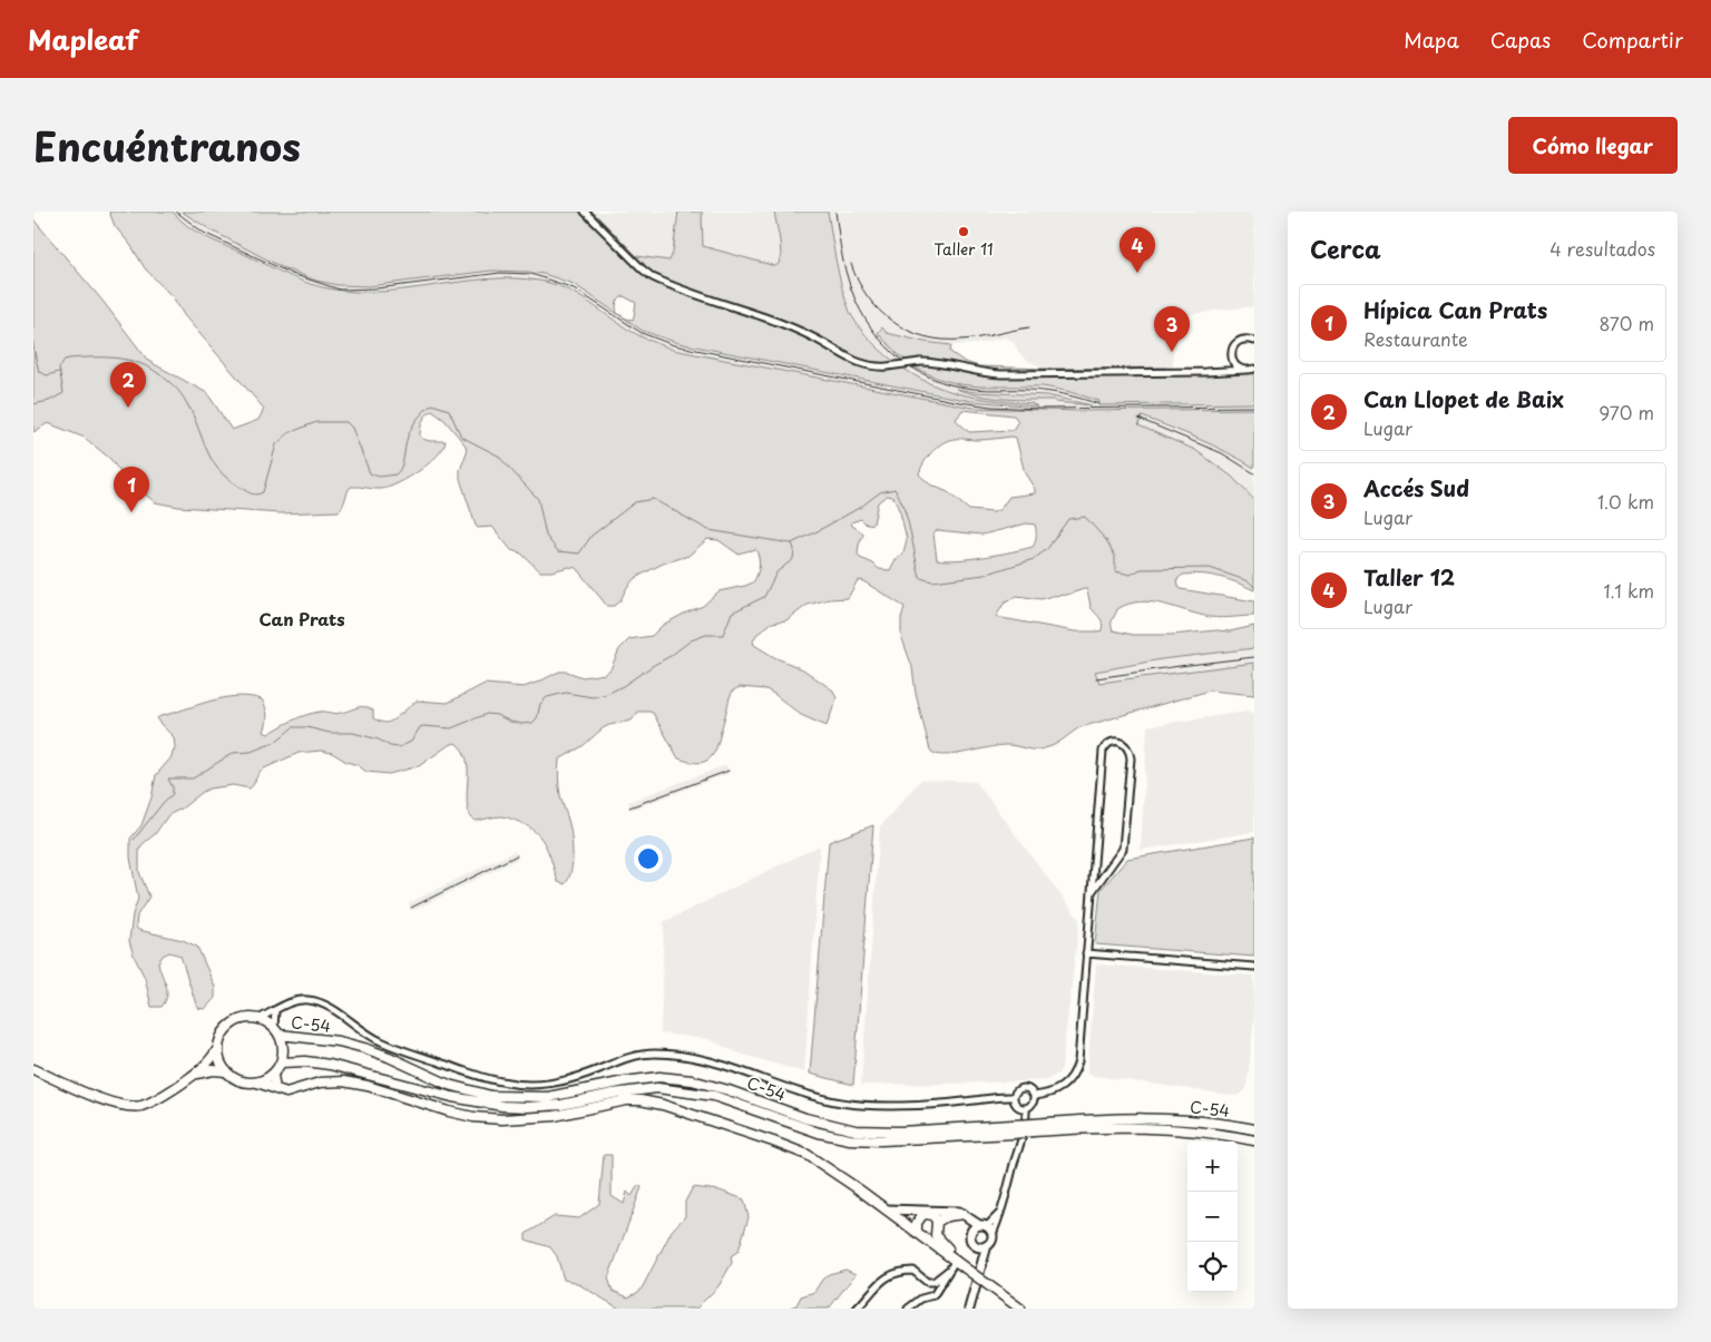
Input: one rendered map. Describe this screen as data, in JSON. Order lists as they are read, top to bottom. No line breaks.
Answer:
{"streets":{"main road":["C-54"]},"districts":["Can Prats"],"places":["Taller 11"],"page":{"header":"Mapleaf","nav":["Mapa","Capas","Compartir"],"title":"Encuéntranos","buttons":"Cómo llegar","heading":["Cerca","4 resultados"],"pins":["4","3","2","1"],"list":[{"mark":"1","name":"Hípica Can Prats","note":"Restaurante","value":"870 m"},{"mark":"2","name":"Can Llopet de Baix","note":"Lugar","value":"970 m"},{"mark":"3","name":"Accés Sud","note":"Lugar","value":"1.0 km"},{"mark":"4","name":"Taller 12","note":"Lugar","value":"1.1 km"}],"map_buttons":["+","−"]}}
